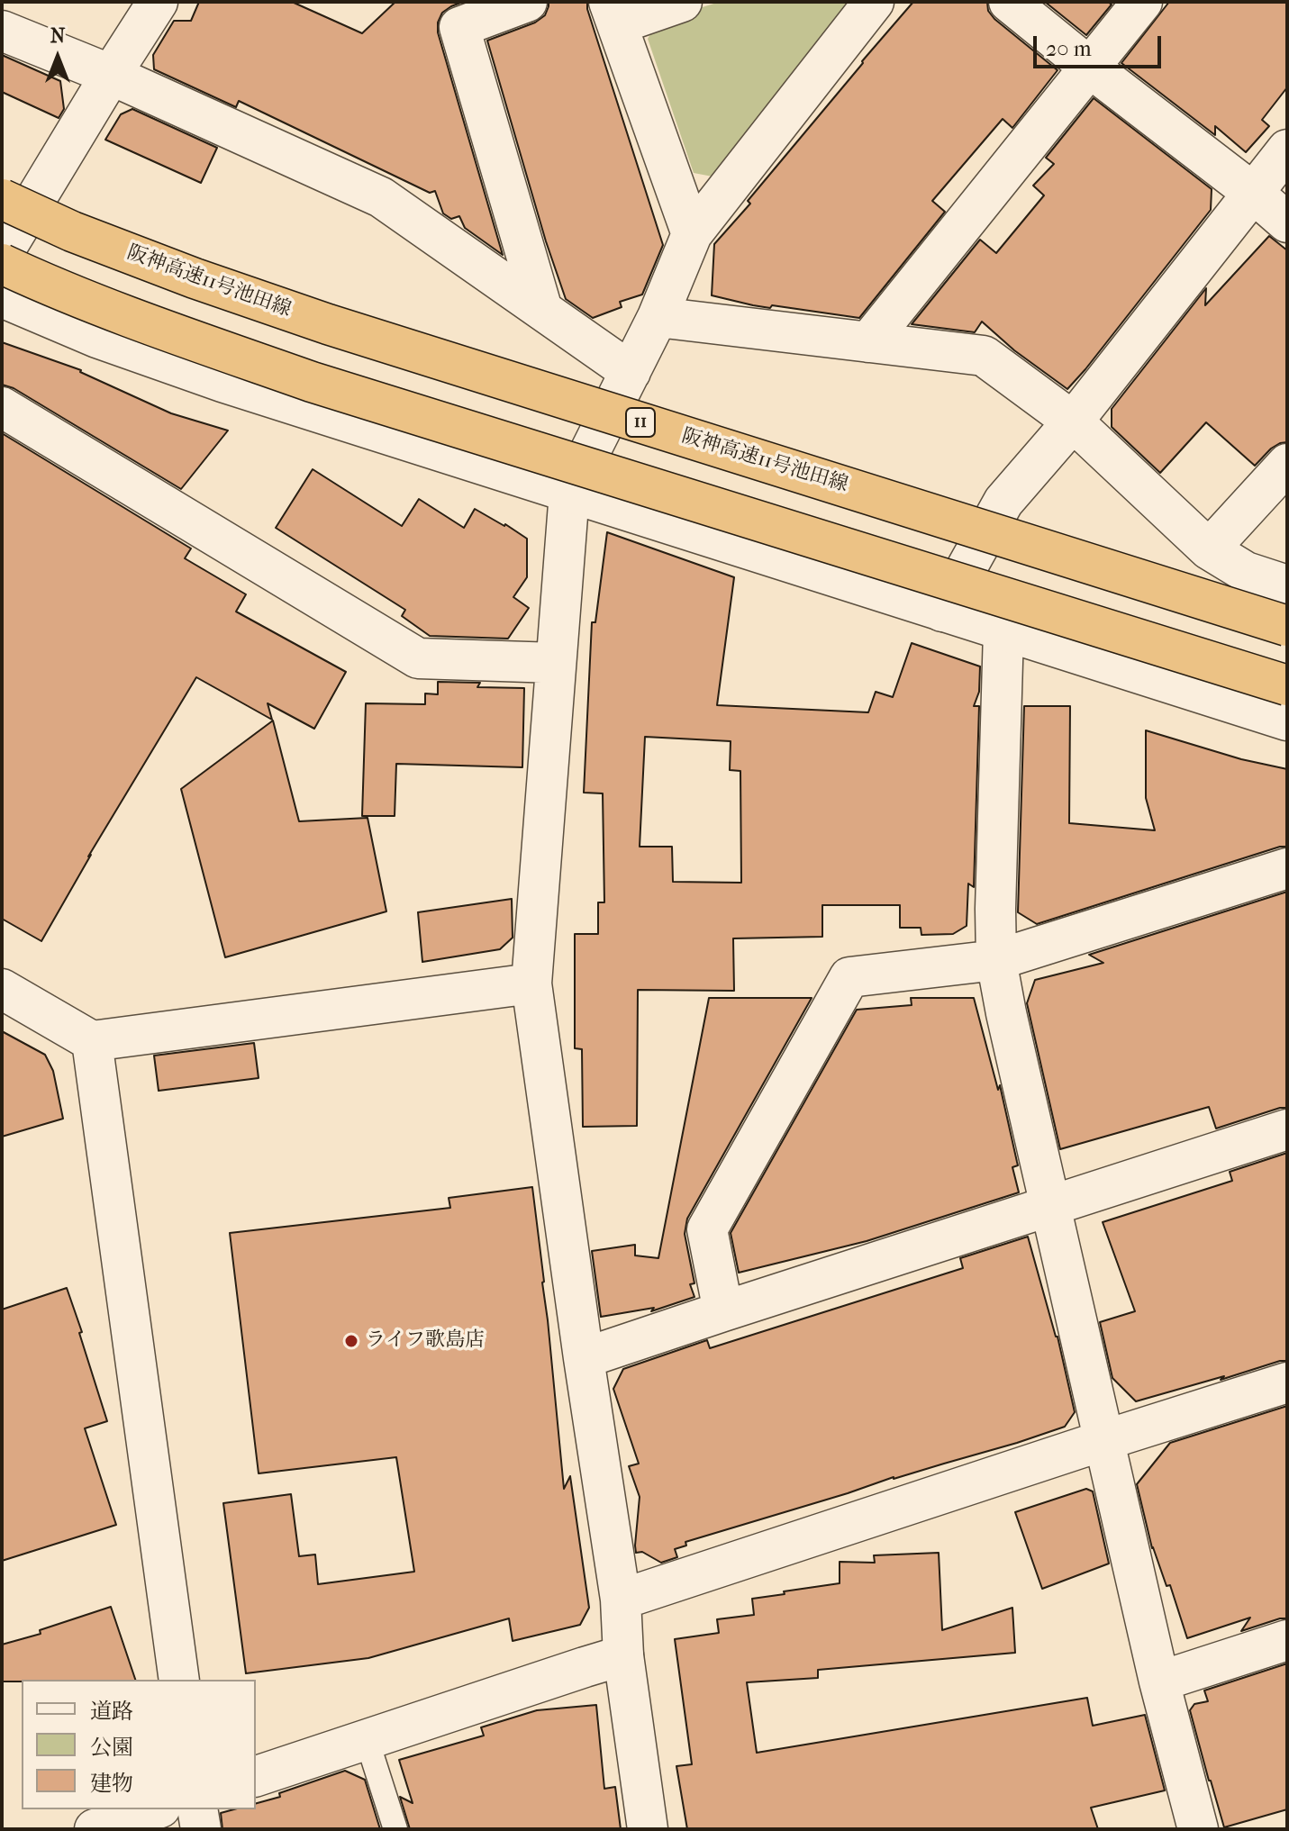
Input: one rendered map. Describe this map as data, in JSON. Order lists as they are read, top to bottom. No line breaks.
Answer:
{"streets":{"highway":["阪神高速11号池田線","11"]},"places":["ライフ歌島店"],"legend":["道路","公園","建物"],"scale_bar":"20 m","north":"top"}
